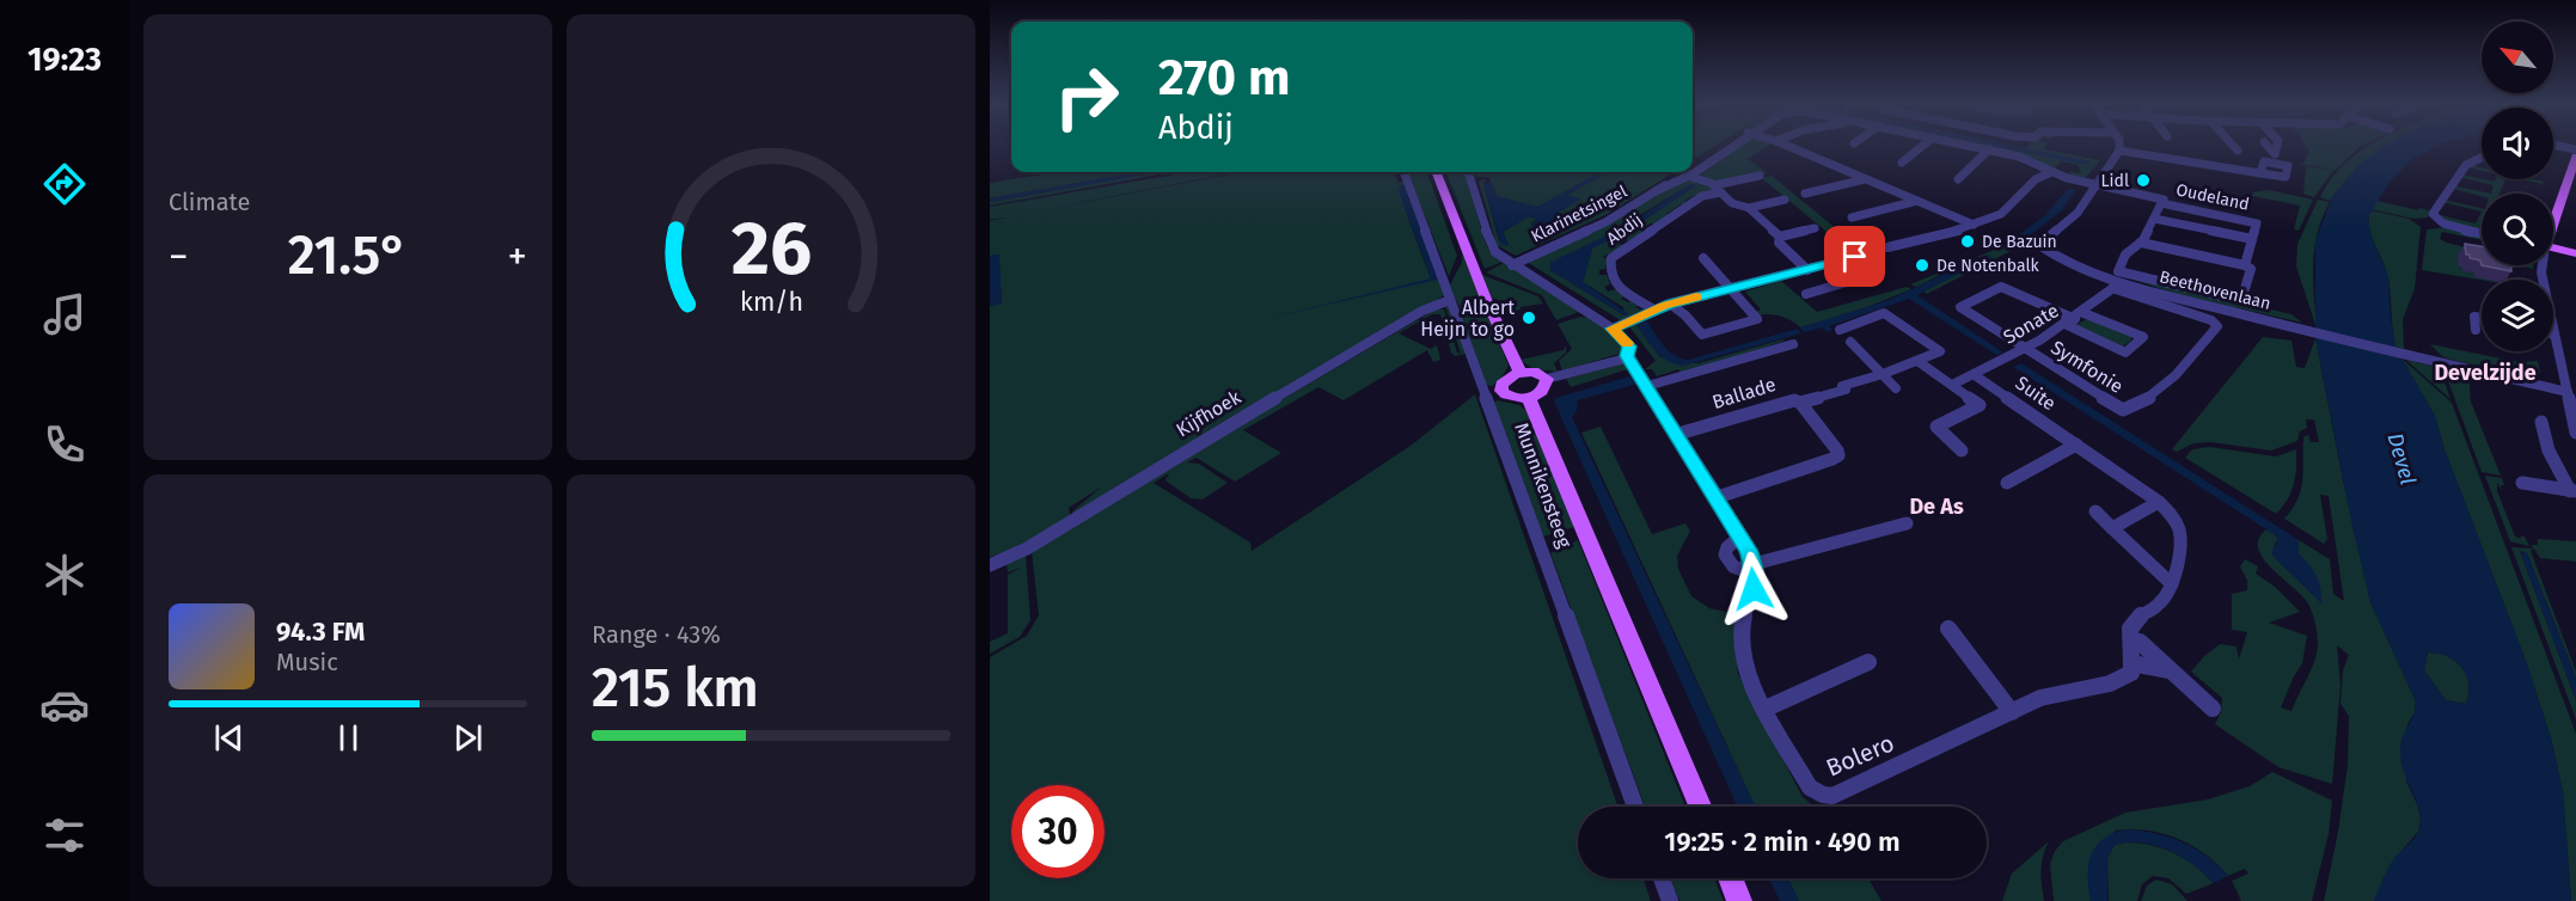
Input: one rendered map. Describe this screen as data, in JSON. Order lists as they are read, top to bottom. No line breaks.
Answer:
{"streets":{"main road":["Munnikensteeg"],"street":["Oudeland","Klarinetsingel","Abdij","Beethovenlaan","Sonate","Symfonie","Ballade","Suite","Kijfhoek","Bolero"]},"crossings":[["Oudeland","Klarinetsingel"],["Oudeland","Beethovenlaan"],["Klarinetsingel","Beethovenlaan"],["Beethovenlaan","Sonate"],["Beethovenlaan","Symfonie"],["Sonate","Symfonie"],["Sonate","Suite"],["Suite","Bolero"],["Kijfhoek","Munnikensteeg"]],"districts":["Develzijde","De As"],"water":["Devel"],"places":["Lidl","De Bazuin","De Notenbalk","Albert Heijn to go"],"north":"top left","page":{"tabs":"19:23","tile":["Climate",["Range · 43%","215 km"]],"turn":["270 m","Abdij"],"heat":["−","21.5°","+"],"song":["94.3 FM","Music"],"limit":"30","trip":"19:25 · 2 min · 490 m","gauge":["26","km/h"]}}
